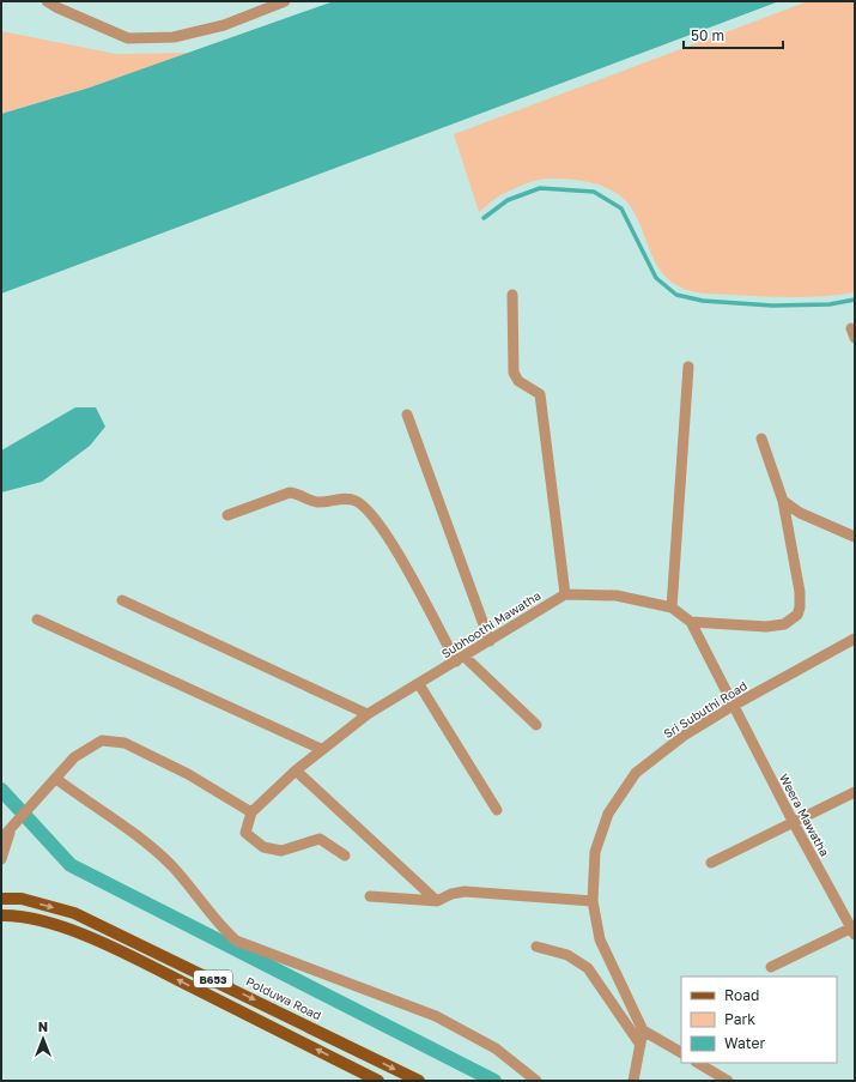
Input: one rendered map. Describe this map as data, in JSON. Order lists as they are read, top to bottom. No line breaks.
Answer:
{"streets":{"main road":["B653","Polduwa Road"],"street":["Subhoothi Mawatha","Sri Subuthi Road","Weera Mawatha"]},"crossings":[["Sri Subuthi Road","Weera Mawatha"]],"legend":["Road","Park","Water"],"scale_bar":"50 m","north":"top"}
